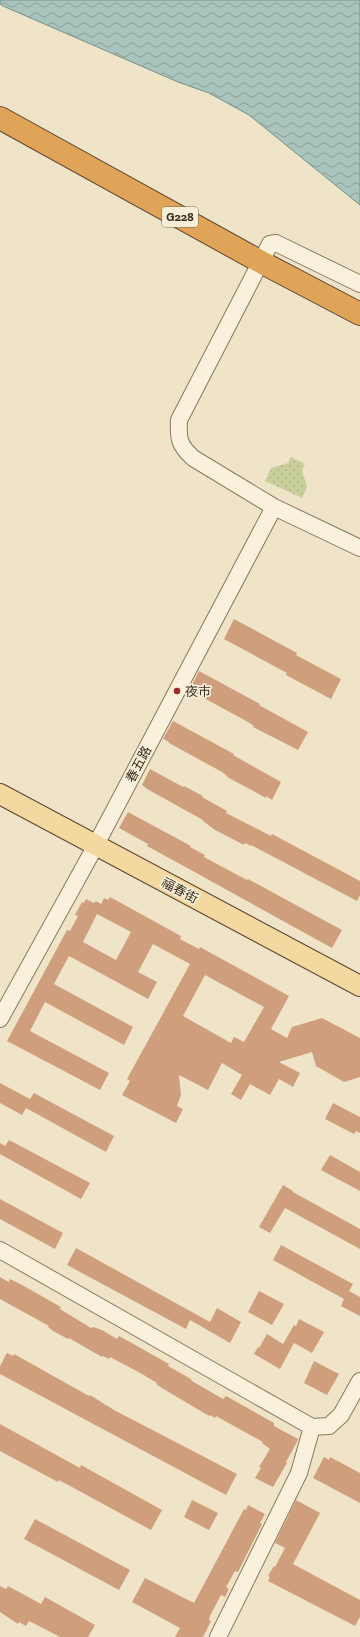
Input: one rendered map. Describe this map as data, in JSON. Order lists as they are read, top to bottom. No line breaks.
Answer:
{"streets":{"highway":["G228"],"main road":["福春街"],"street":["春五路"]},"crossings":[["春五路","福春街"]],"places":["夜市"]}
